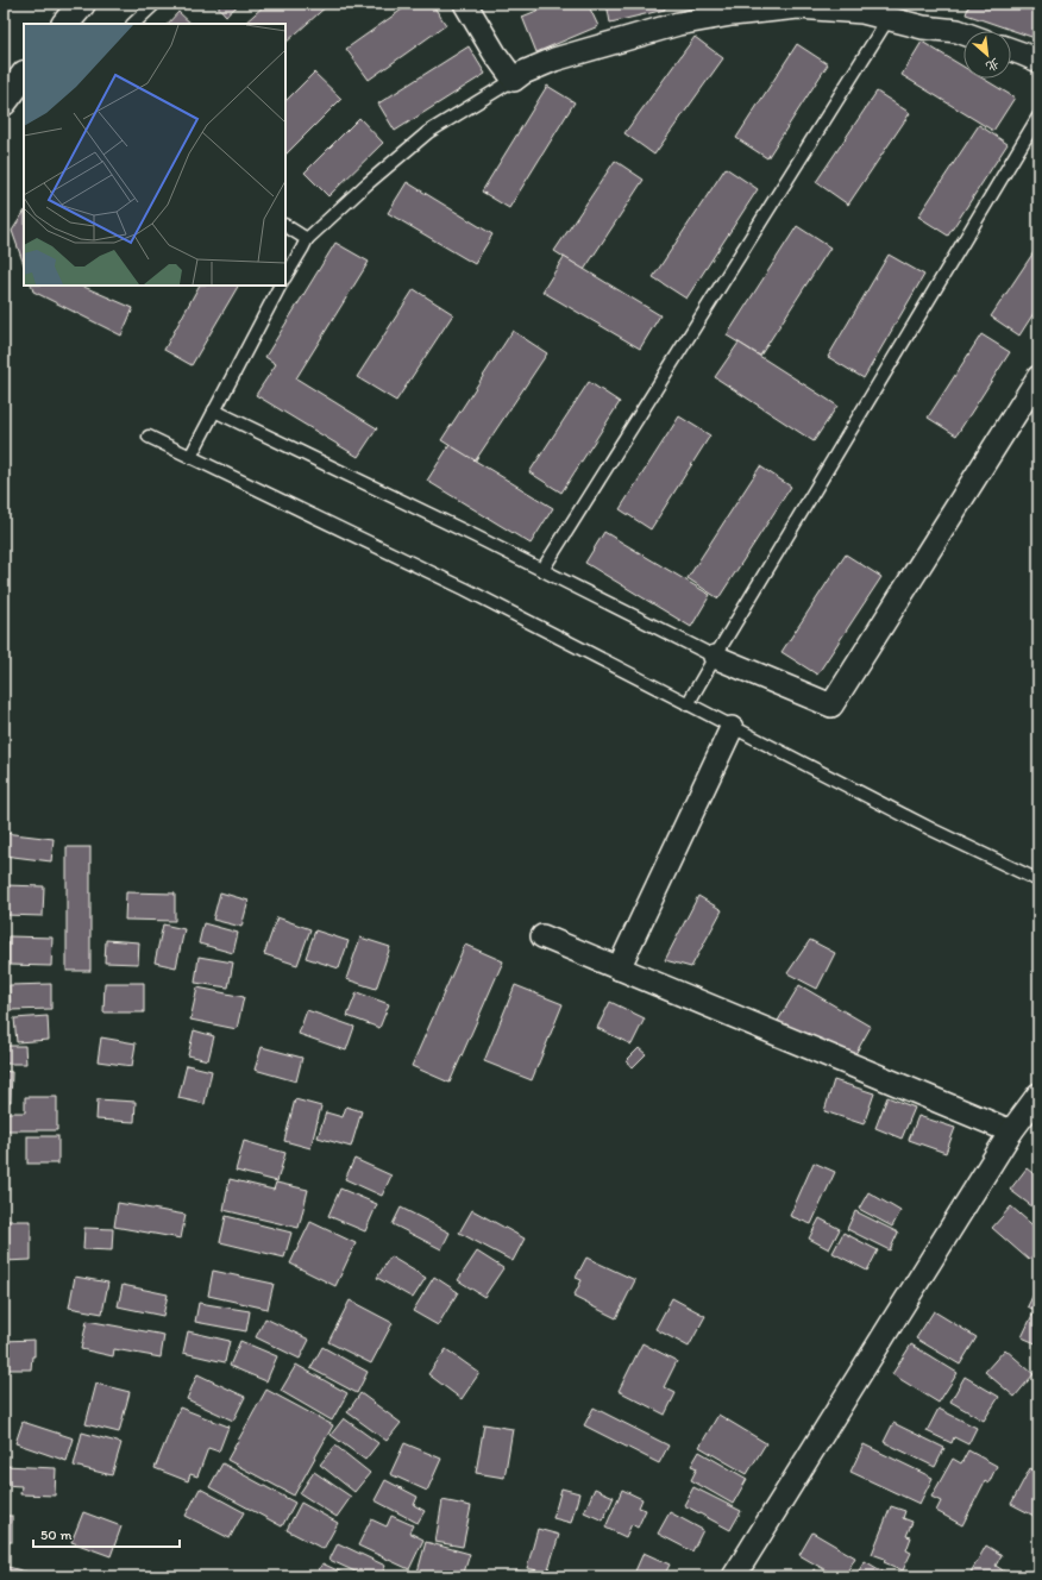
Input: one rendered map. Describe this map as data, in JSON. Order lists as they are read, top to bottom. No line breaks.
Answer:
{"scale_bar":"50 m","north":"bottom right"}
